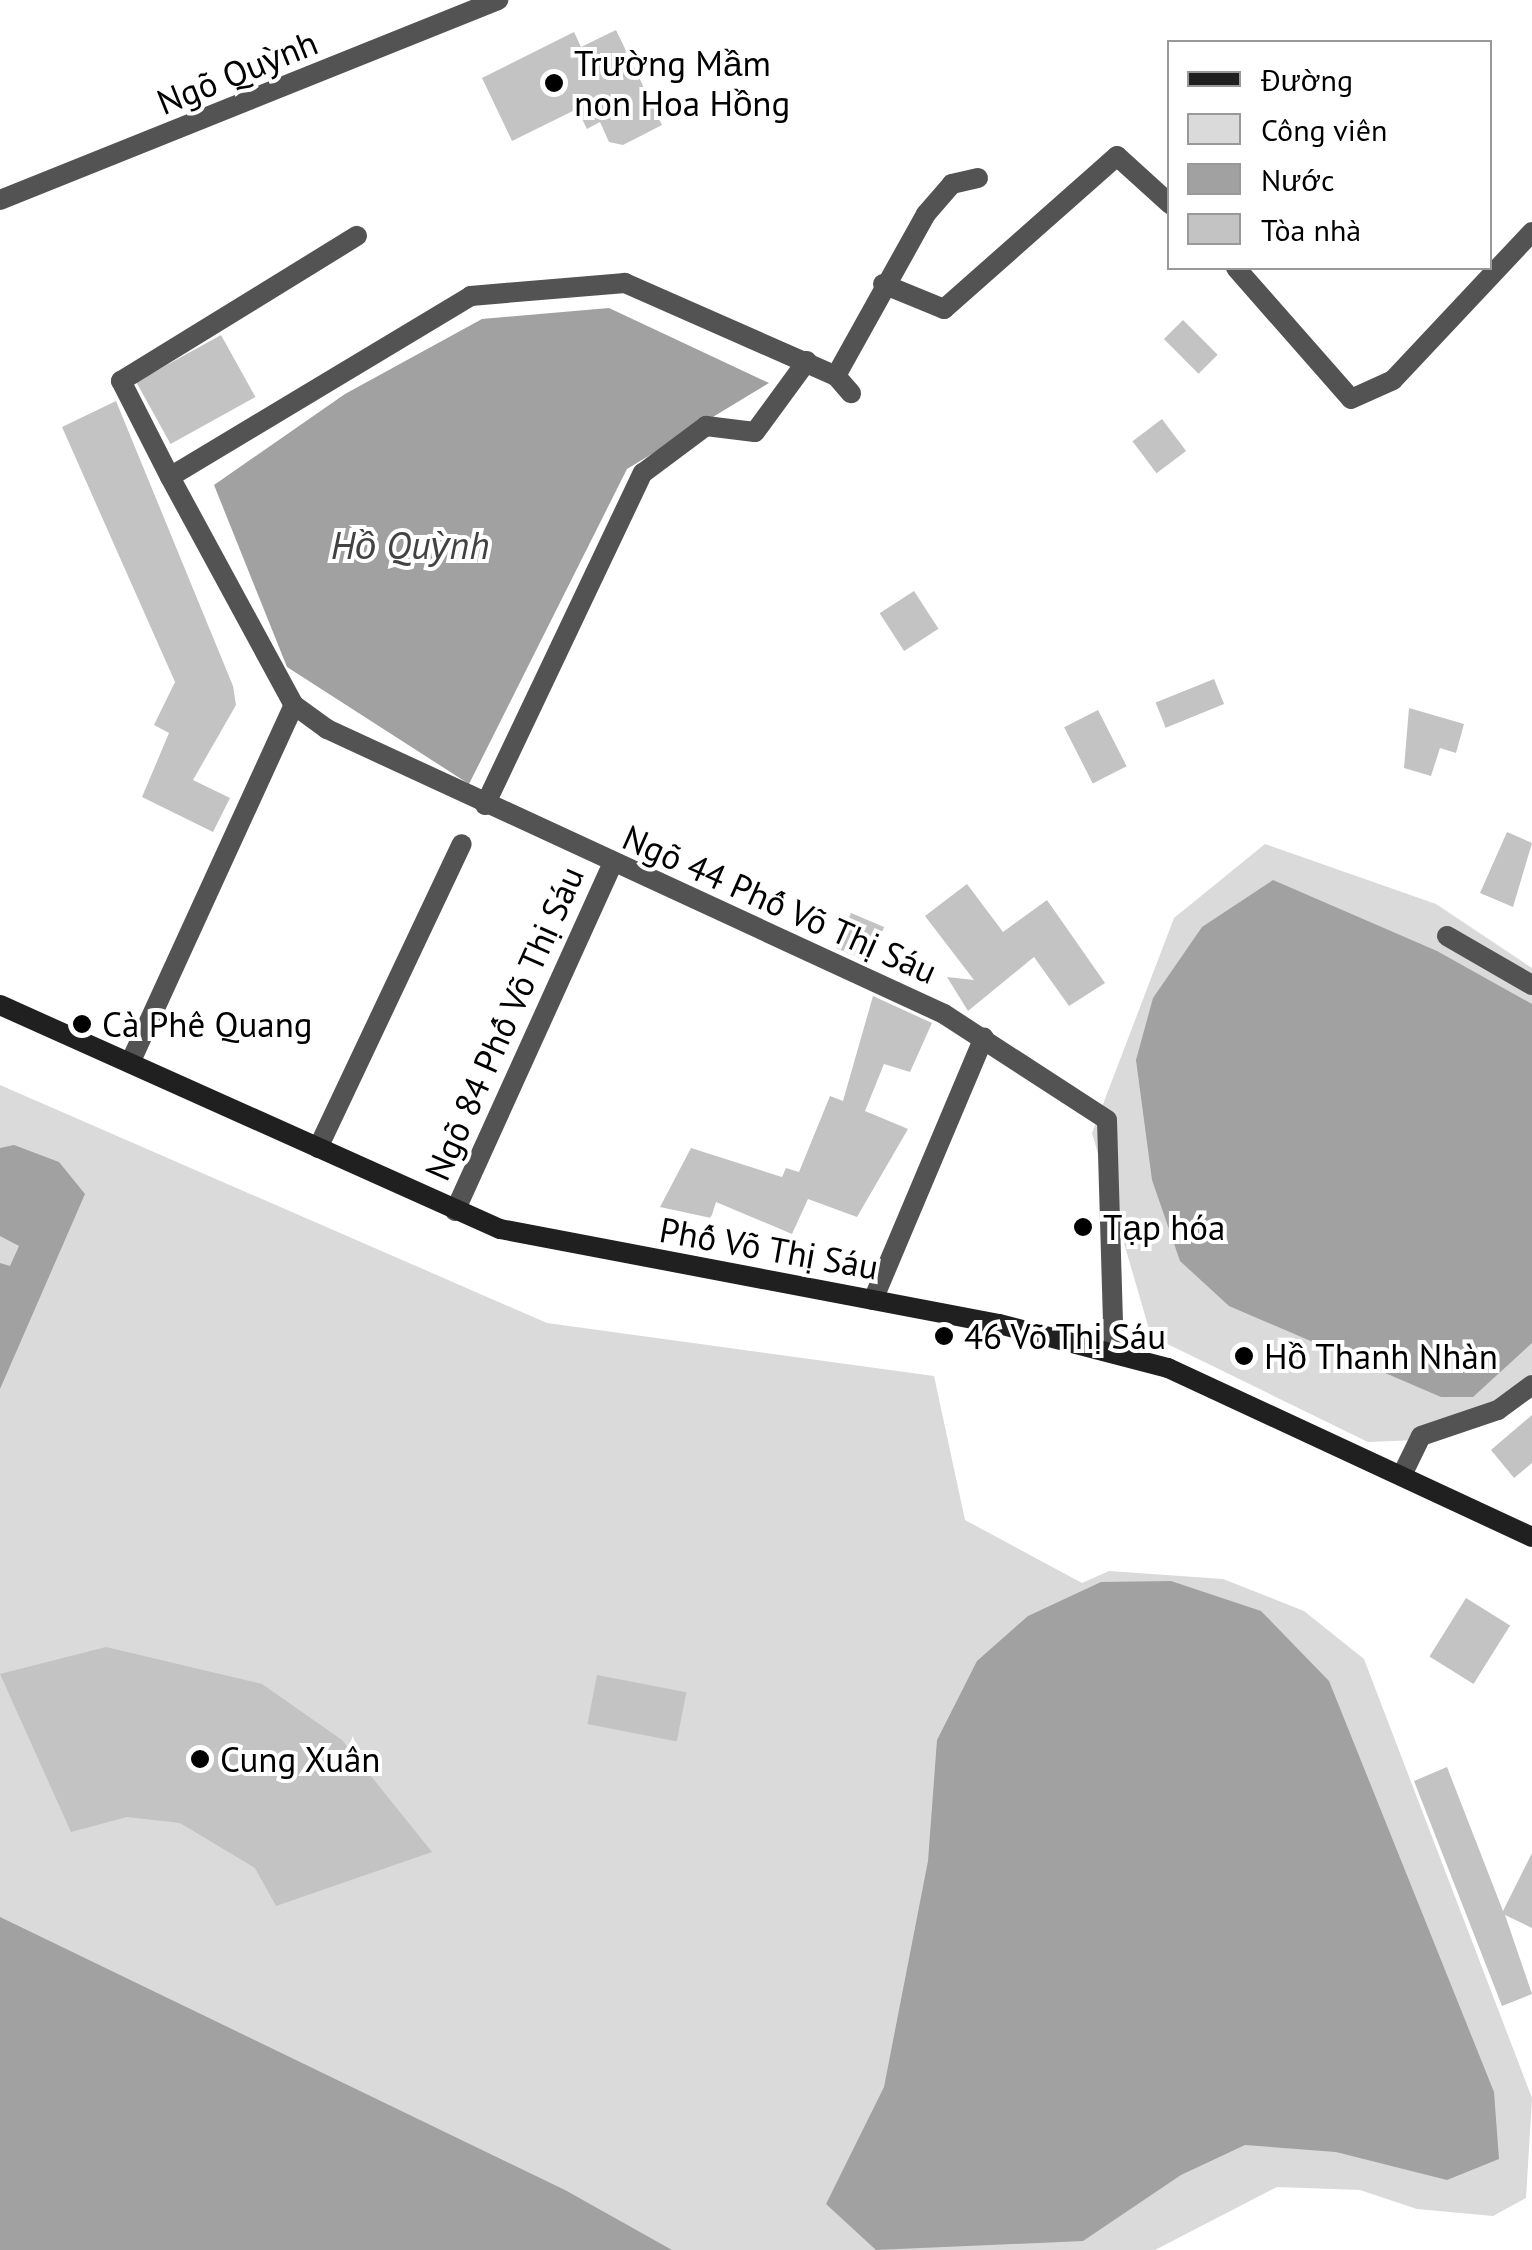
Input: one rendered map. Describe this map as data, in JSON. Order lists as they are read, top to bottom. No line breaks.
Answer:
{"streets":{"street":["Ngõ Quỳnh","Ngõ 44 Phố Võ Thị Sáu","Ngõ 84 Phố Võ Thị Sáu","Phố Võ Thị Sáu"]},"crossings":[["Ngõ 44 Phố Võ Thị Sáu","Ngõ 84 Phố Võ Thị Sáu"],["Ngõ 44 Phố Võ Thị Sáu","Phố Võ Thị Sáu"],["Ngõ 84 Phố Võ Thị Sáu","Phố Võ Thị Sáu"]],"water":["Hồ Quỳnh"],"places":["Trường Mầm non Hoa Hồng","Cà Phê Quang","Tạp hóa","46 Võ Thị Sáu","Hồ Thanh Nhàn","Cung Xuân"],"legend":["Đường","Công viên","Nước","Tòa nhà"]}
